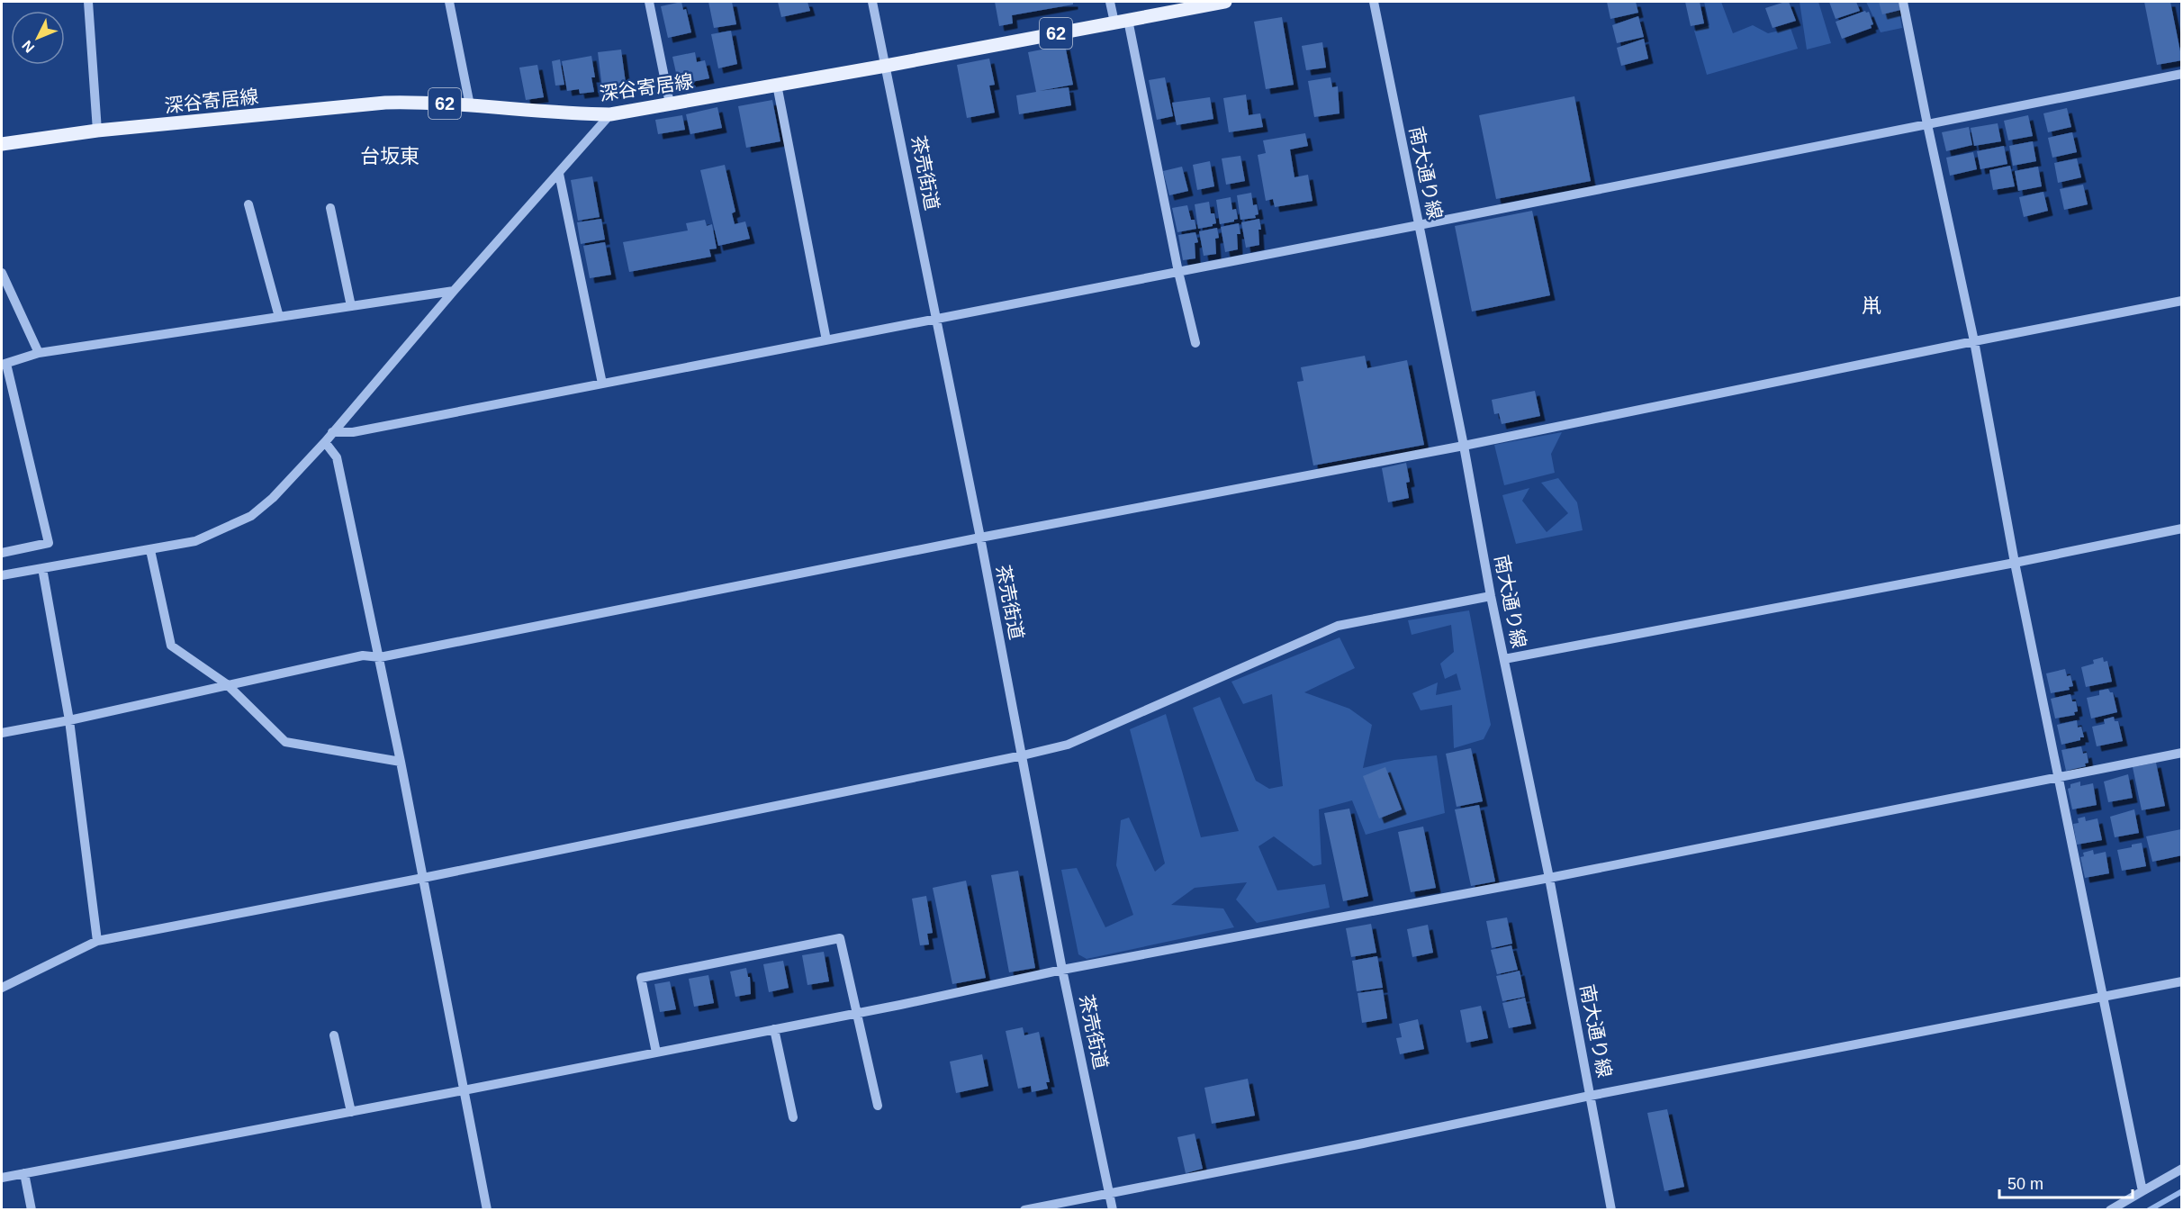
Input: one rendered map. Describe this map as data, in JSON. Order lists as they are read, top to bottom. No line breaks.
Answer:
{"streets":{"main road":["62","深谷寄居線"],"street":["茶売街道","南大通り線"]},"crossings":[["深谷寄居線","茶売街道"]],"districts":["台坂東","鼡"],"scale_bar":"50 m","north":"bottom left"}
